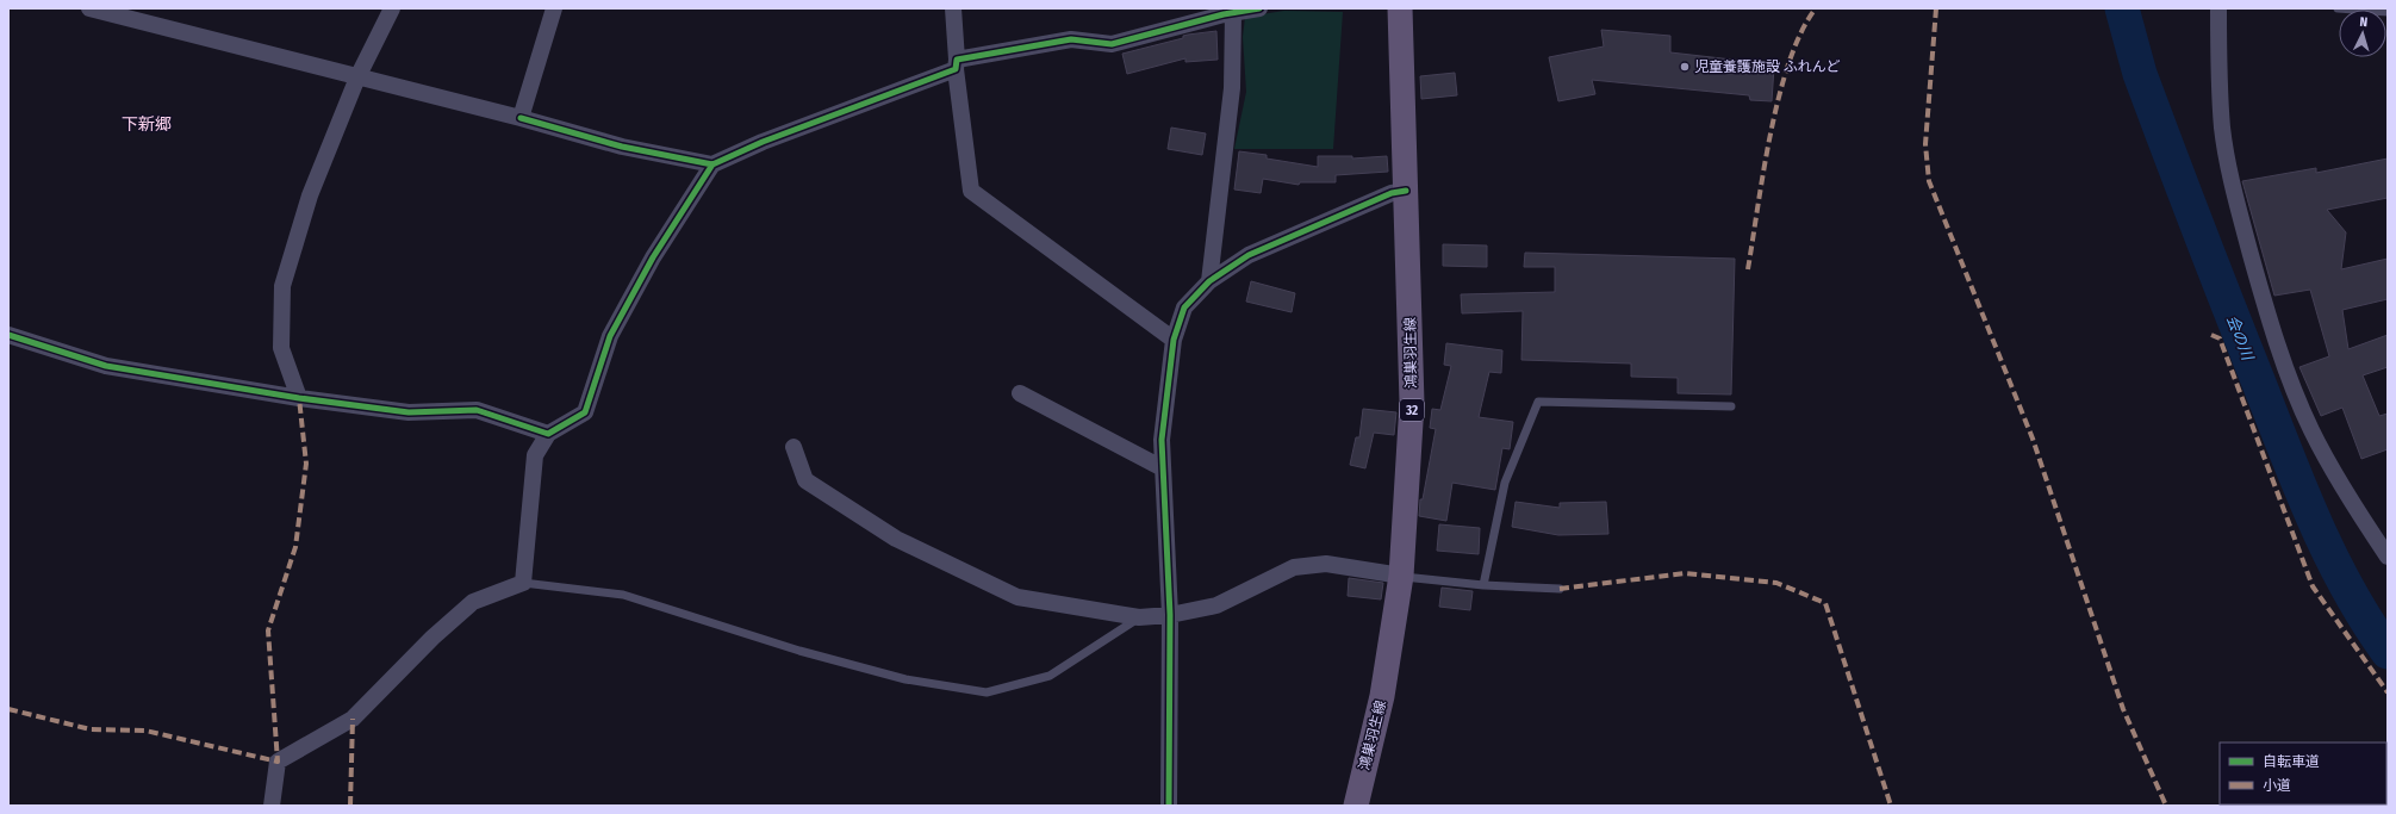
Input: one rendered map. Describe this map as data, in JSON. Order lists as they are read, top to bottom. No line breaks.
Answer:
{"streets":{"main road":["鴻巣羽生線","32"]},"districts":["下新郷"],"water":["会の川"],"places":["児童養護施設 ふれんど"],"legend":["自転車道","小道"],"north":"top"}
